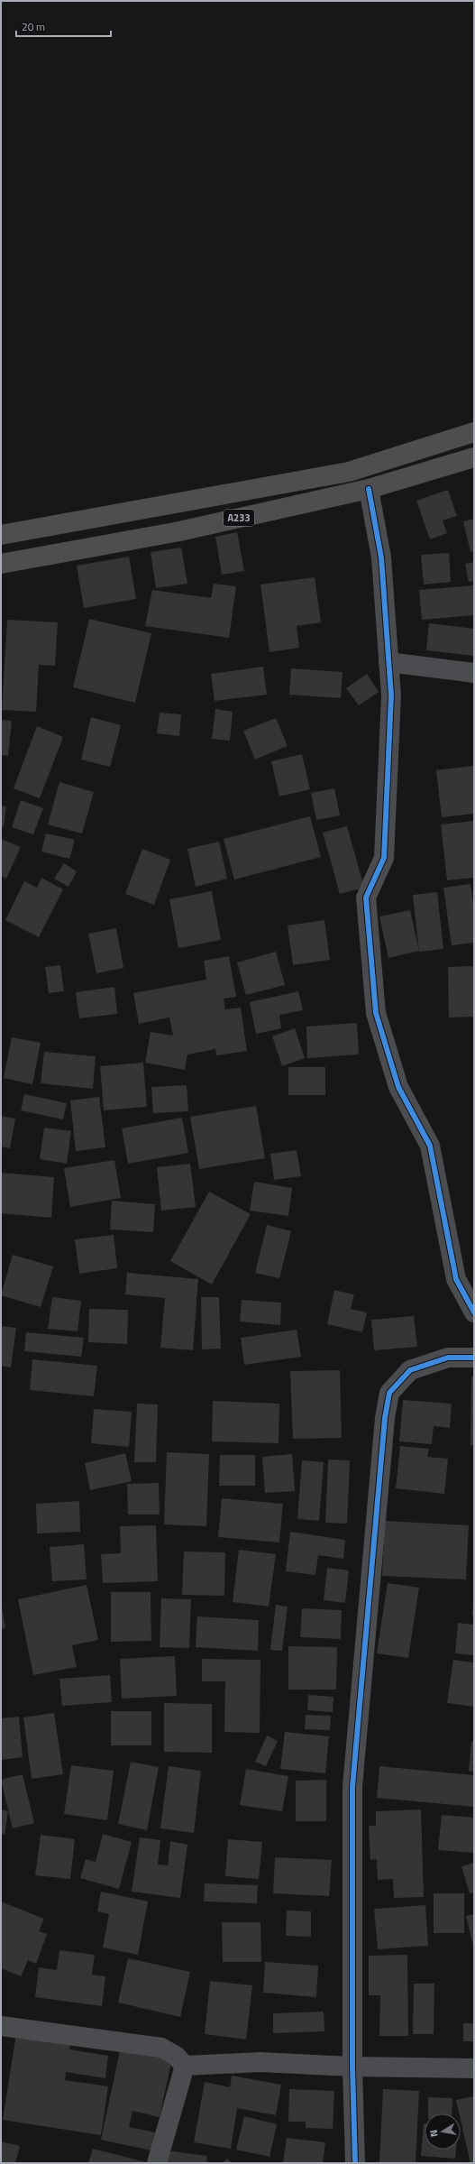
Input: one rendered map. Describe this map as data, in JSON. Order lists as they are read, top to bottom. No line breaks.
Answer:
{"streets":{"highway":["A233"]},"scale_bar":"20 m","north":"left"}
